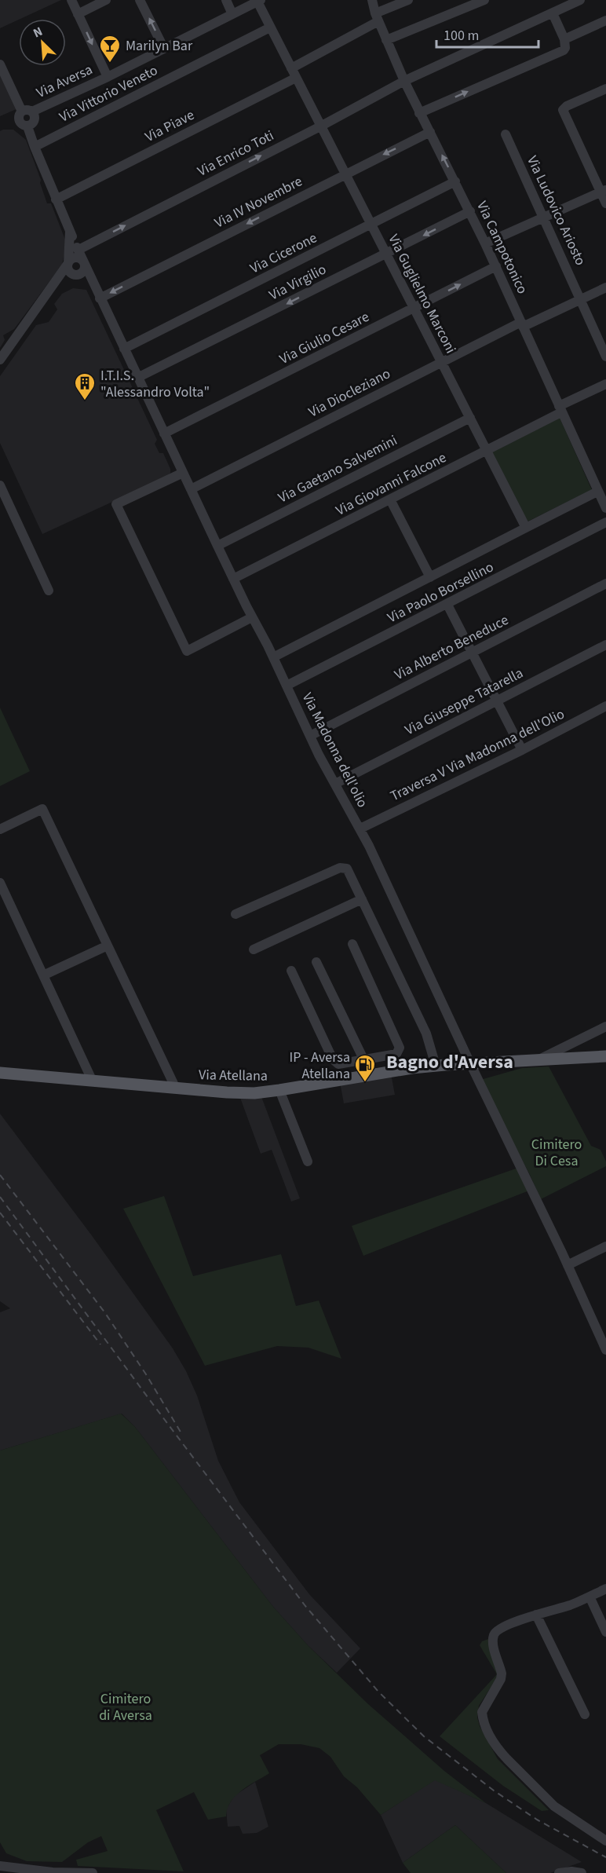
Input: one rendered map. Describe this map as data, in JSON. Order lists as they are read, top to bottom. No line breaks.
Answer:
{"streets":{"main road":["Via Atellana"],"street":["Via Aversa","Via Vittorio Veneto","Via Piave","Via Enrico Toti","Via IV Novembre","Via Ludovico Ariosto","Via Campotonico","Via Cicerone","Via Virgilio","Via Guglielmo Marconi","Via Giulio Cesare","Via Diocleziano","Via Gaetano Salvemini","Via Giovanni Falcone","Via Paolo Borsellino","Via Alberto Beneduce","Via Giuseppe Tatarella","Via Madonna dell'olio","Traversa V Via Madonna dell'Olio"]},"crossings":[["Via Aversa","Via Guglielmo Marconi"],["Via Vittorio Veneto","Via Guglielmo Marconi"],["Via Piave","Via Campotonico"],["Via Piave","Via Guglielmo Marconi"],["Via Enrico Toti","Via Campotonico"],["Via Enrico Toti","Via Guglielmo Marconi"],["Via Enrico Toti","Via Madonna dell'olio"],["Via IV Novembre","Via Campotonico"],["Via IV Novembre","Via Guglielmo Marconi"],["Via IV Novembre","Via Madonna dell'olio"],["Via Ludovico Ariosto","Via Diocleziano"],["Via Campotonico","Via Cicerone"],["Via Campotonico","Via Virgilio"],["Via Campotonico","Via Giulio Cesare"],["Via Campotonico","Via Diocleziano"],["Via Campotonico","Via Giovanni Falcone"],["Via Cicerone","Via Guglielmo Marconi"],["Via Cicerone","Via Madonna dell'olio"],["Via Virgilio","Via Guglielmo Marconi"],["Via Virgilio","Via Madonna dell'olio"],["Via Guglielmo Marconi","Via Giulio Cesare"],["Via Guglielmo Marconi","Via Diocleziano"],["Via Guglielmo Marconi","Via Gaetano Salvemini"],["Via Guglielmo Marconi","Via Giovanni Falcone"],["Via Giulio Cesare","Via Madonna dell'olio"],["Via Diocleziano","Via Madonna dell'olio"],["Via Gaetano Salvemini","Via Madonna dell'olio"],["Via Giovanni Falcone","Via Madonna dell'olio"],["Via Paolo Borsellino","Via Madonna dell'olio"],["Via Alberto Beneduce","Via Madonna dell'olio"],["Via Giuseppe Tatarella","Via Madonna dell'olio"],["Via Madonna dell'olio","Traversa V Via Madonna dell'Olio"],["Via Madonna dell'olio","Via Atellana"]],"one_way":["Via Enrico Toti","Via IV Novembre","Via Virgilio"],"districts":["Bagno d'Aversa"],"parks":["Cimitero Di Cesa","Cimitero di Aversa"],"places":{"bar":["Marilyn Bar"],"building":["I.T.I.S. \"Alessandro Volta\""],"fuel station":["IP - Aversa Atellana"]},"scale_bar":"100 m","north":"top left"}
